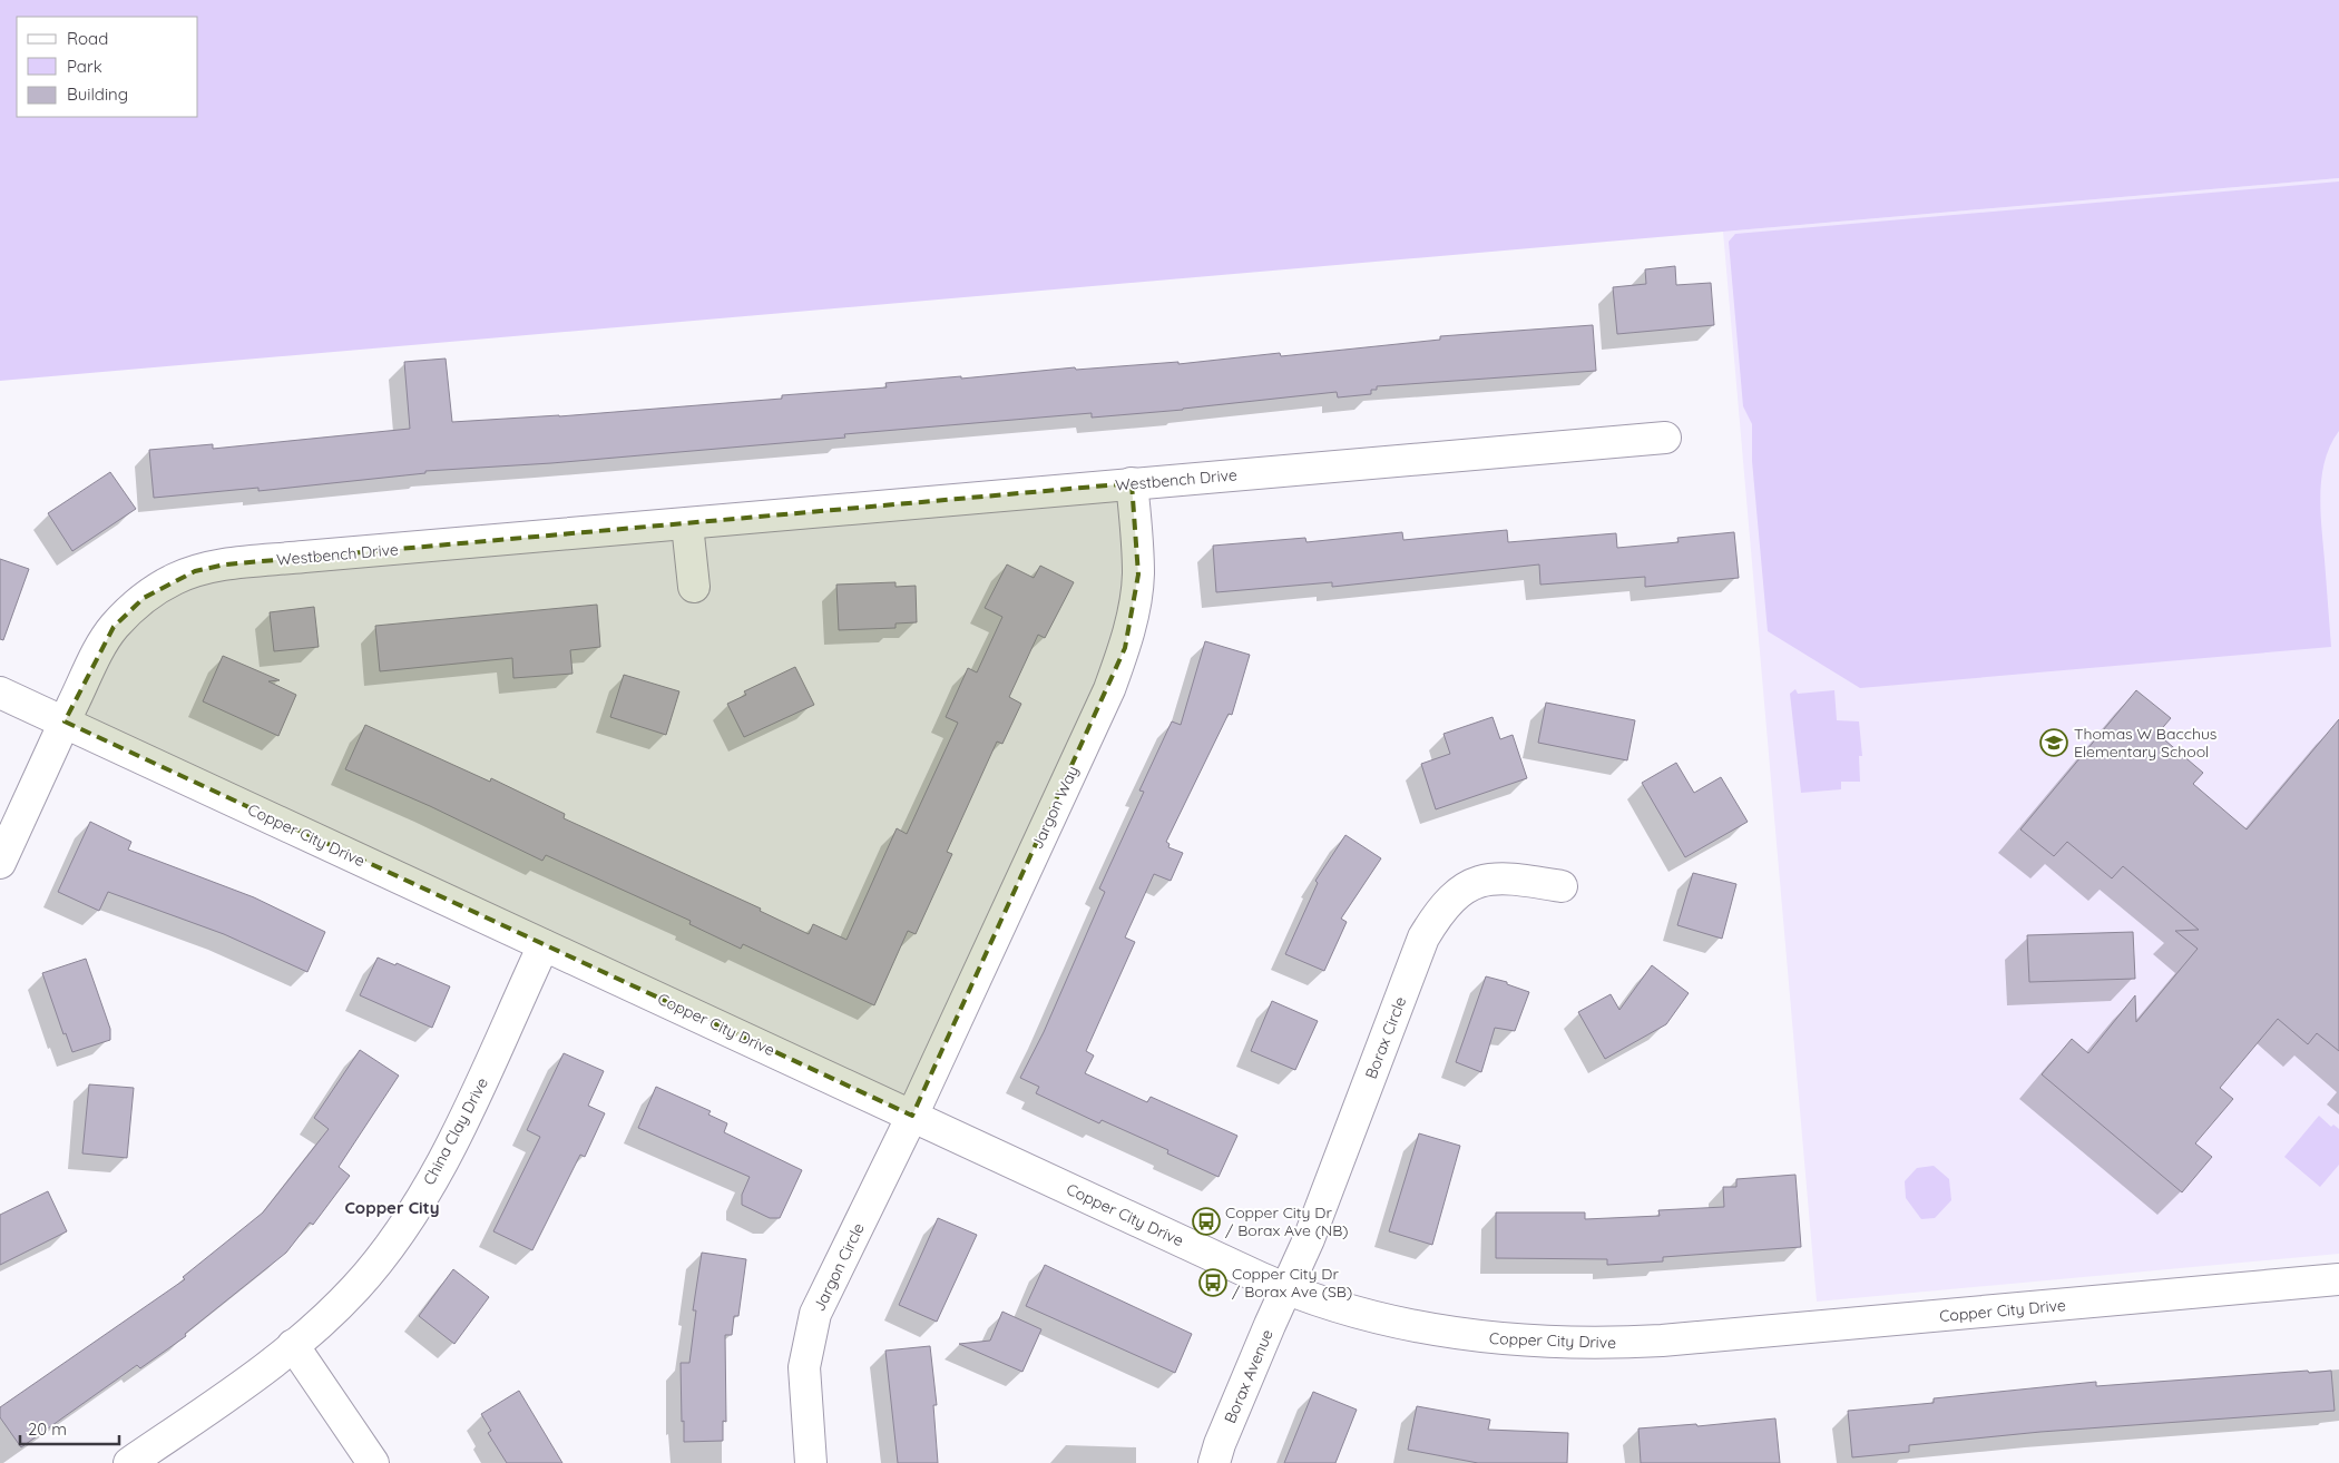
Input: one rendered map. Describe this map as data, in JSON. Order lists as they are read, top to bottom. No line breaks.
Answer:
{"streets":{"street":["Westbench Drive","Jargon Way","Copper City Drive","Borax Circle","China Clay Drive","Jargon Circle","Borax Avenue"]},"crossings":[["Westbench Drive","Jargon Way"],["Westbench Drive","Copper City Drive"],["Jargon Way","Copper City Drive"],["Jargon Way","Jargon Circle"],["Copper City Drive","Borax Circle"],["Copper City Drive","China Clay Drive"],["Copper City Drive","Jargon Circle"],["Copper City Drive","Borax Avenue"],["Borax Circle","Borax Avenue"]],"districts":["Copper City"],"places":{"school or university":["Thomas W Bacchus Elementary School"],"bus stop":["Copper City Dr / Borax Ave (NB)","Copper City Dr / Borax Ave (SB)"]},"legend":["Road","Park","Building"],"scale_bar":"20 m"}
